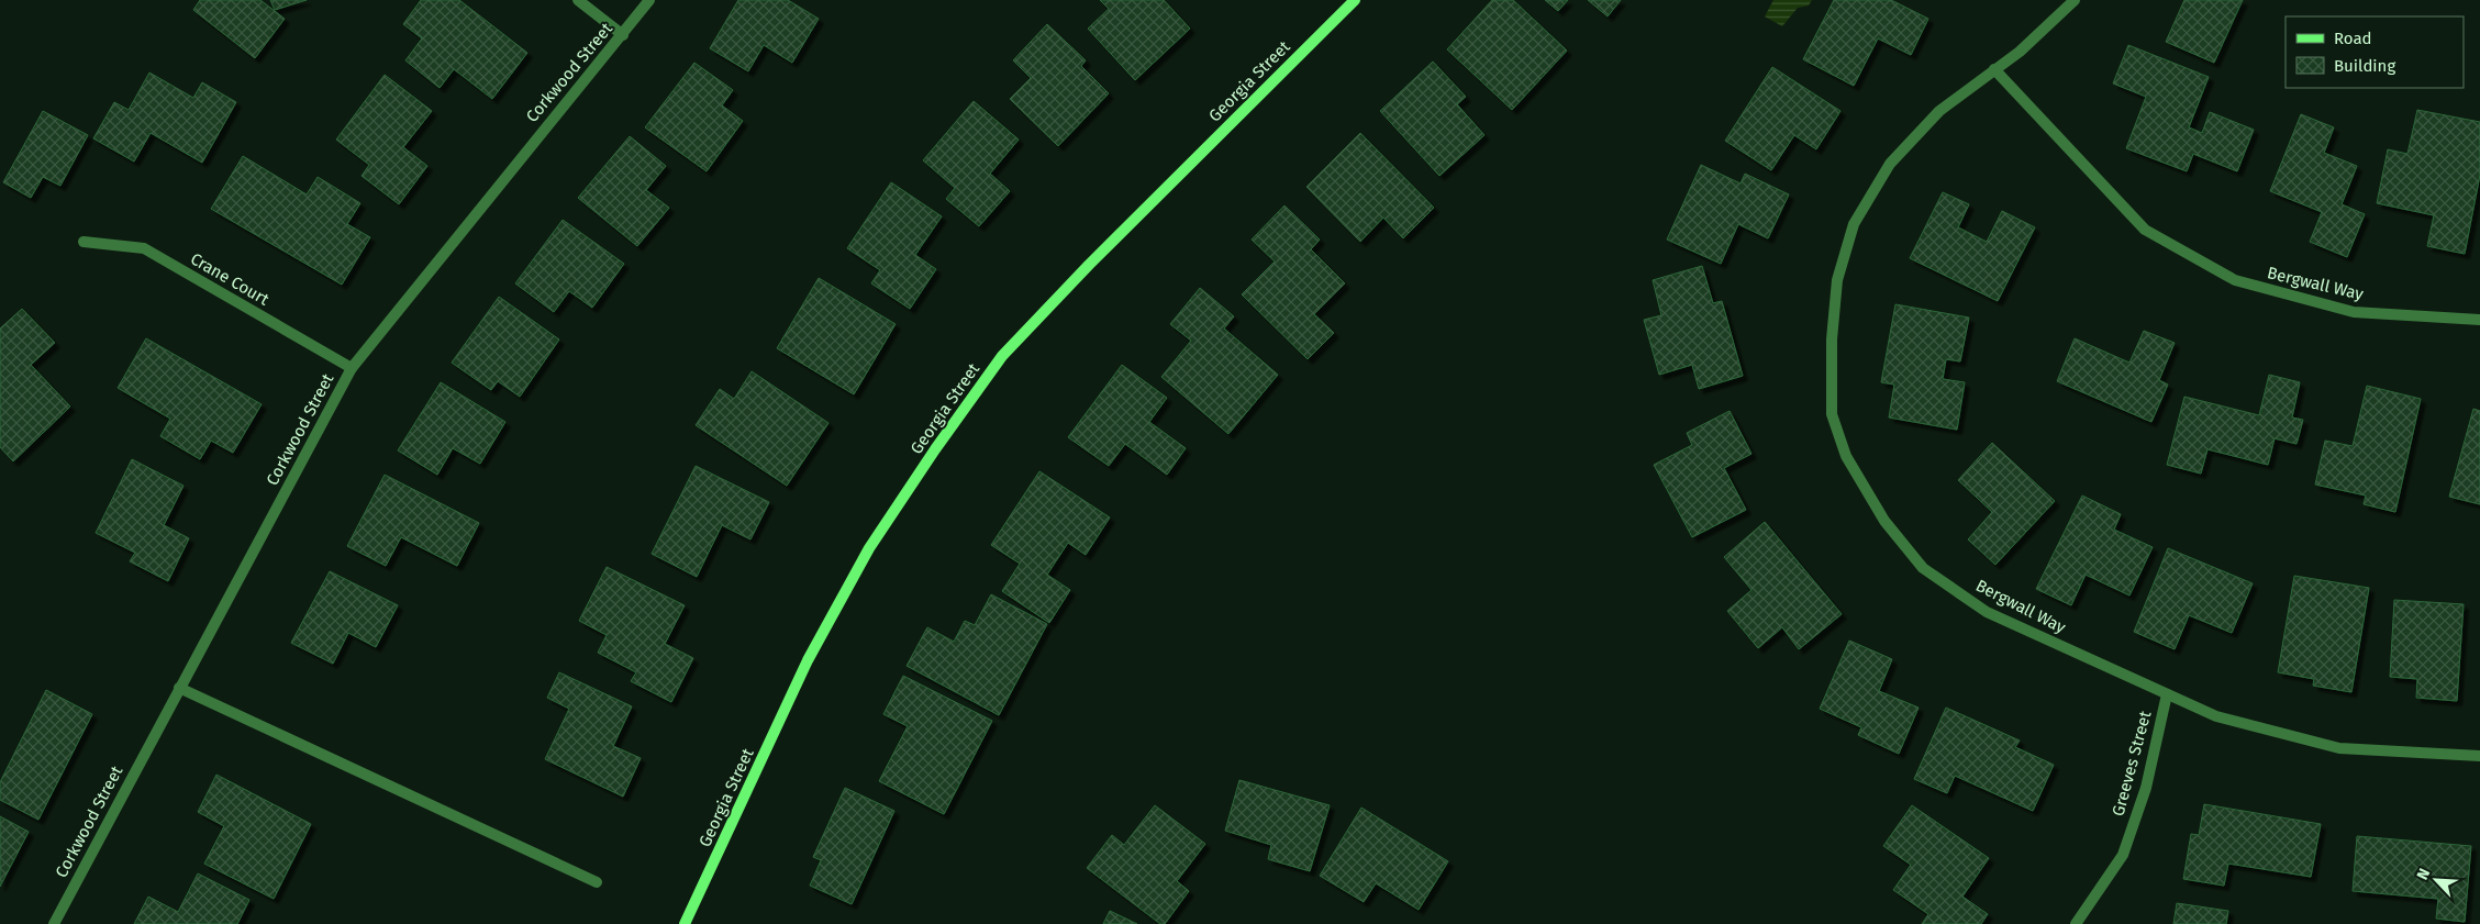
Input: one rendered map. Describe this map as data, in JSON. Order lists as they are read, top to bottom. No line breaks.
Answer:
{"streets":{"main road":["Georgia Street"],"street":["Corkwood Street","Crane Court","Bergwall Way","Greeves Street"]},"crossings":[["Corkwood Street","Crane Court"],["Bergwall Way","Greeves Street"]],"legend":["Road","Building"],"north":"top left"}
